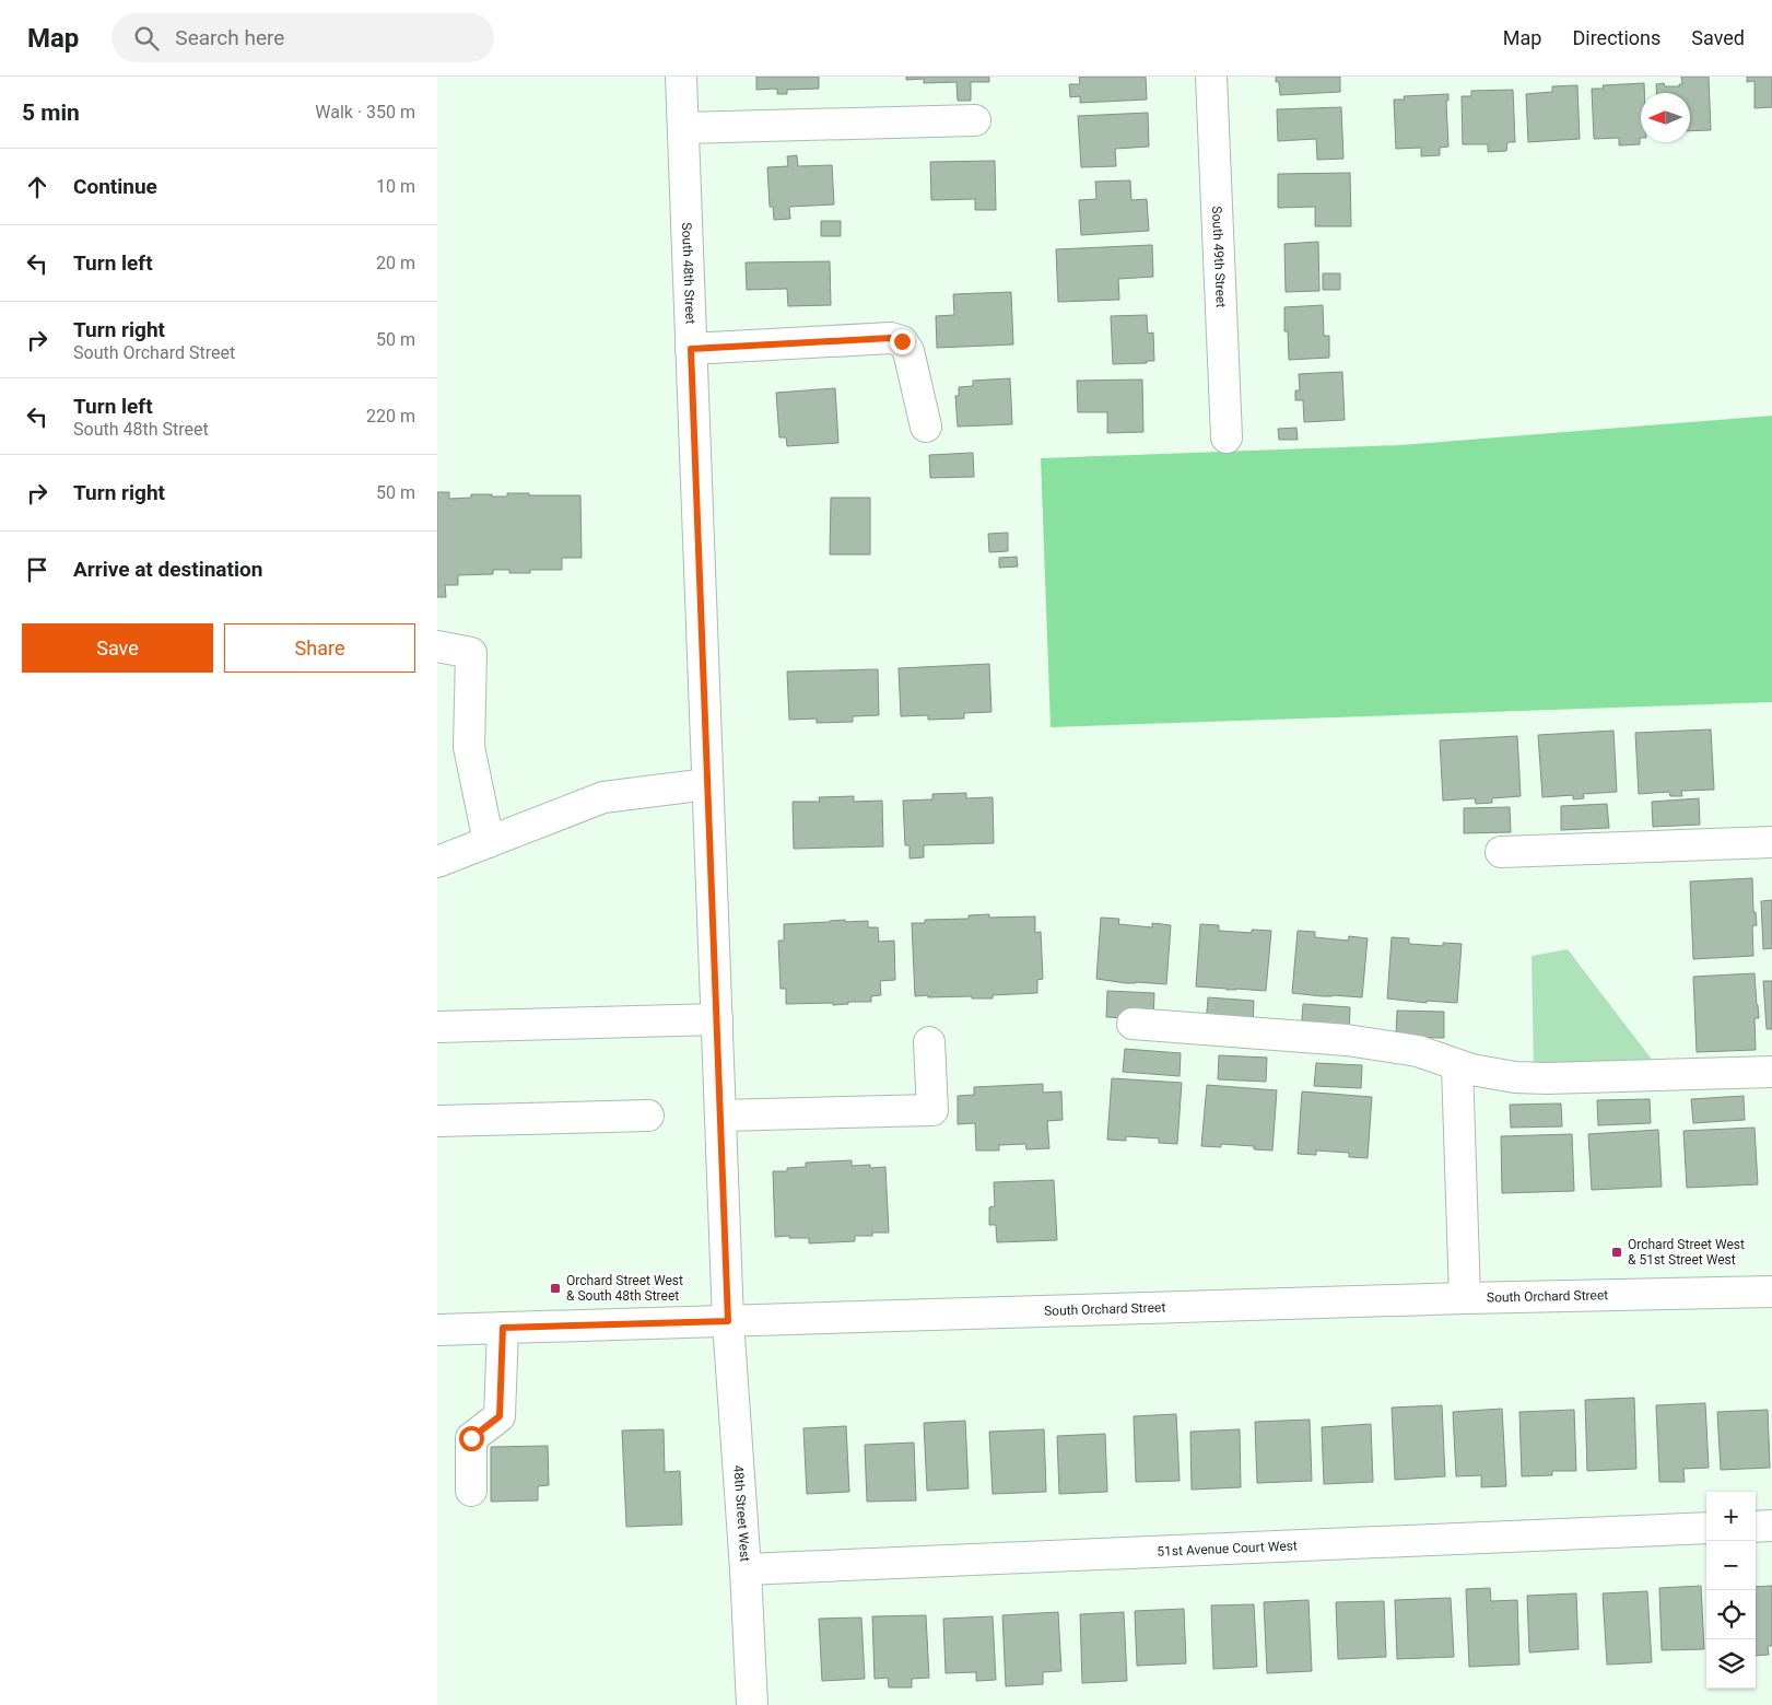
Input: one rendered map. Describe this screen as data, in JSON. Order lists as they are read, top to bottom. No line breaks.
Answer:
{"streets":{"street":["South 49th Street","South 48th Street","South Orchard Street","48th Street West","51st Avenue Court West"]},"crossings":[["South 48th Street","South Orchard Street"],["South 48th Street","48th Street West"],["South Orchard Street","48th Street West"],["48th Street West","51st Avenue Court West"]],"places":{"transit":["Orchard Street West & 51st Street West","Orchard Street West & South 48th Street"]},"north":"left","page":{"header":"Map","search":"Search here","nav":["Map","Directions","Saved"],"heading":["5 min","Walk · 350 m"],"list":[["Continue","10 m"],["Turn left","20 m"],["Turn right","South Orchard Street","50 m"],["Turn left","South 48th Street","220 m"],["Turn right","50 m"],"Arrive at destination"],"buttons":["Save","Share"],"map_buttons":["+","−"]}}
